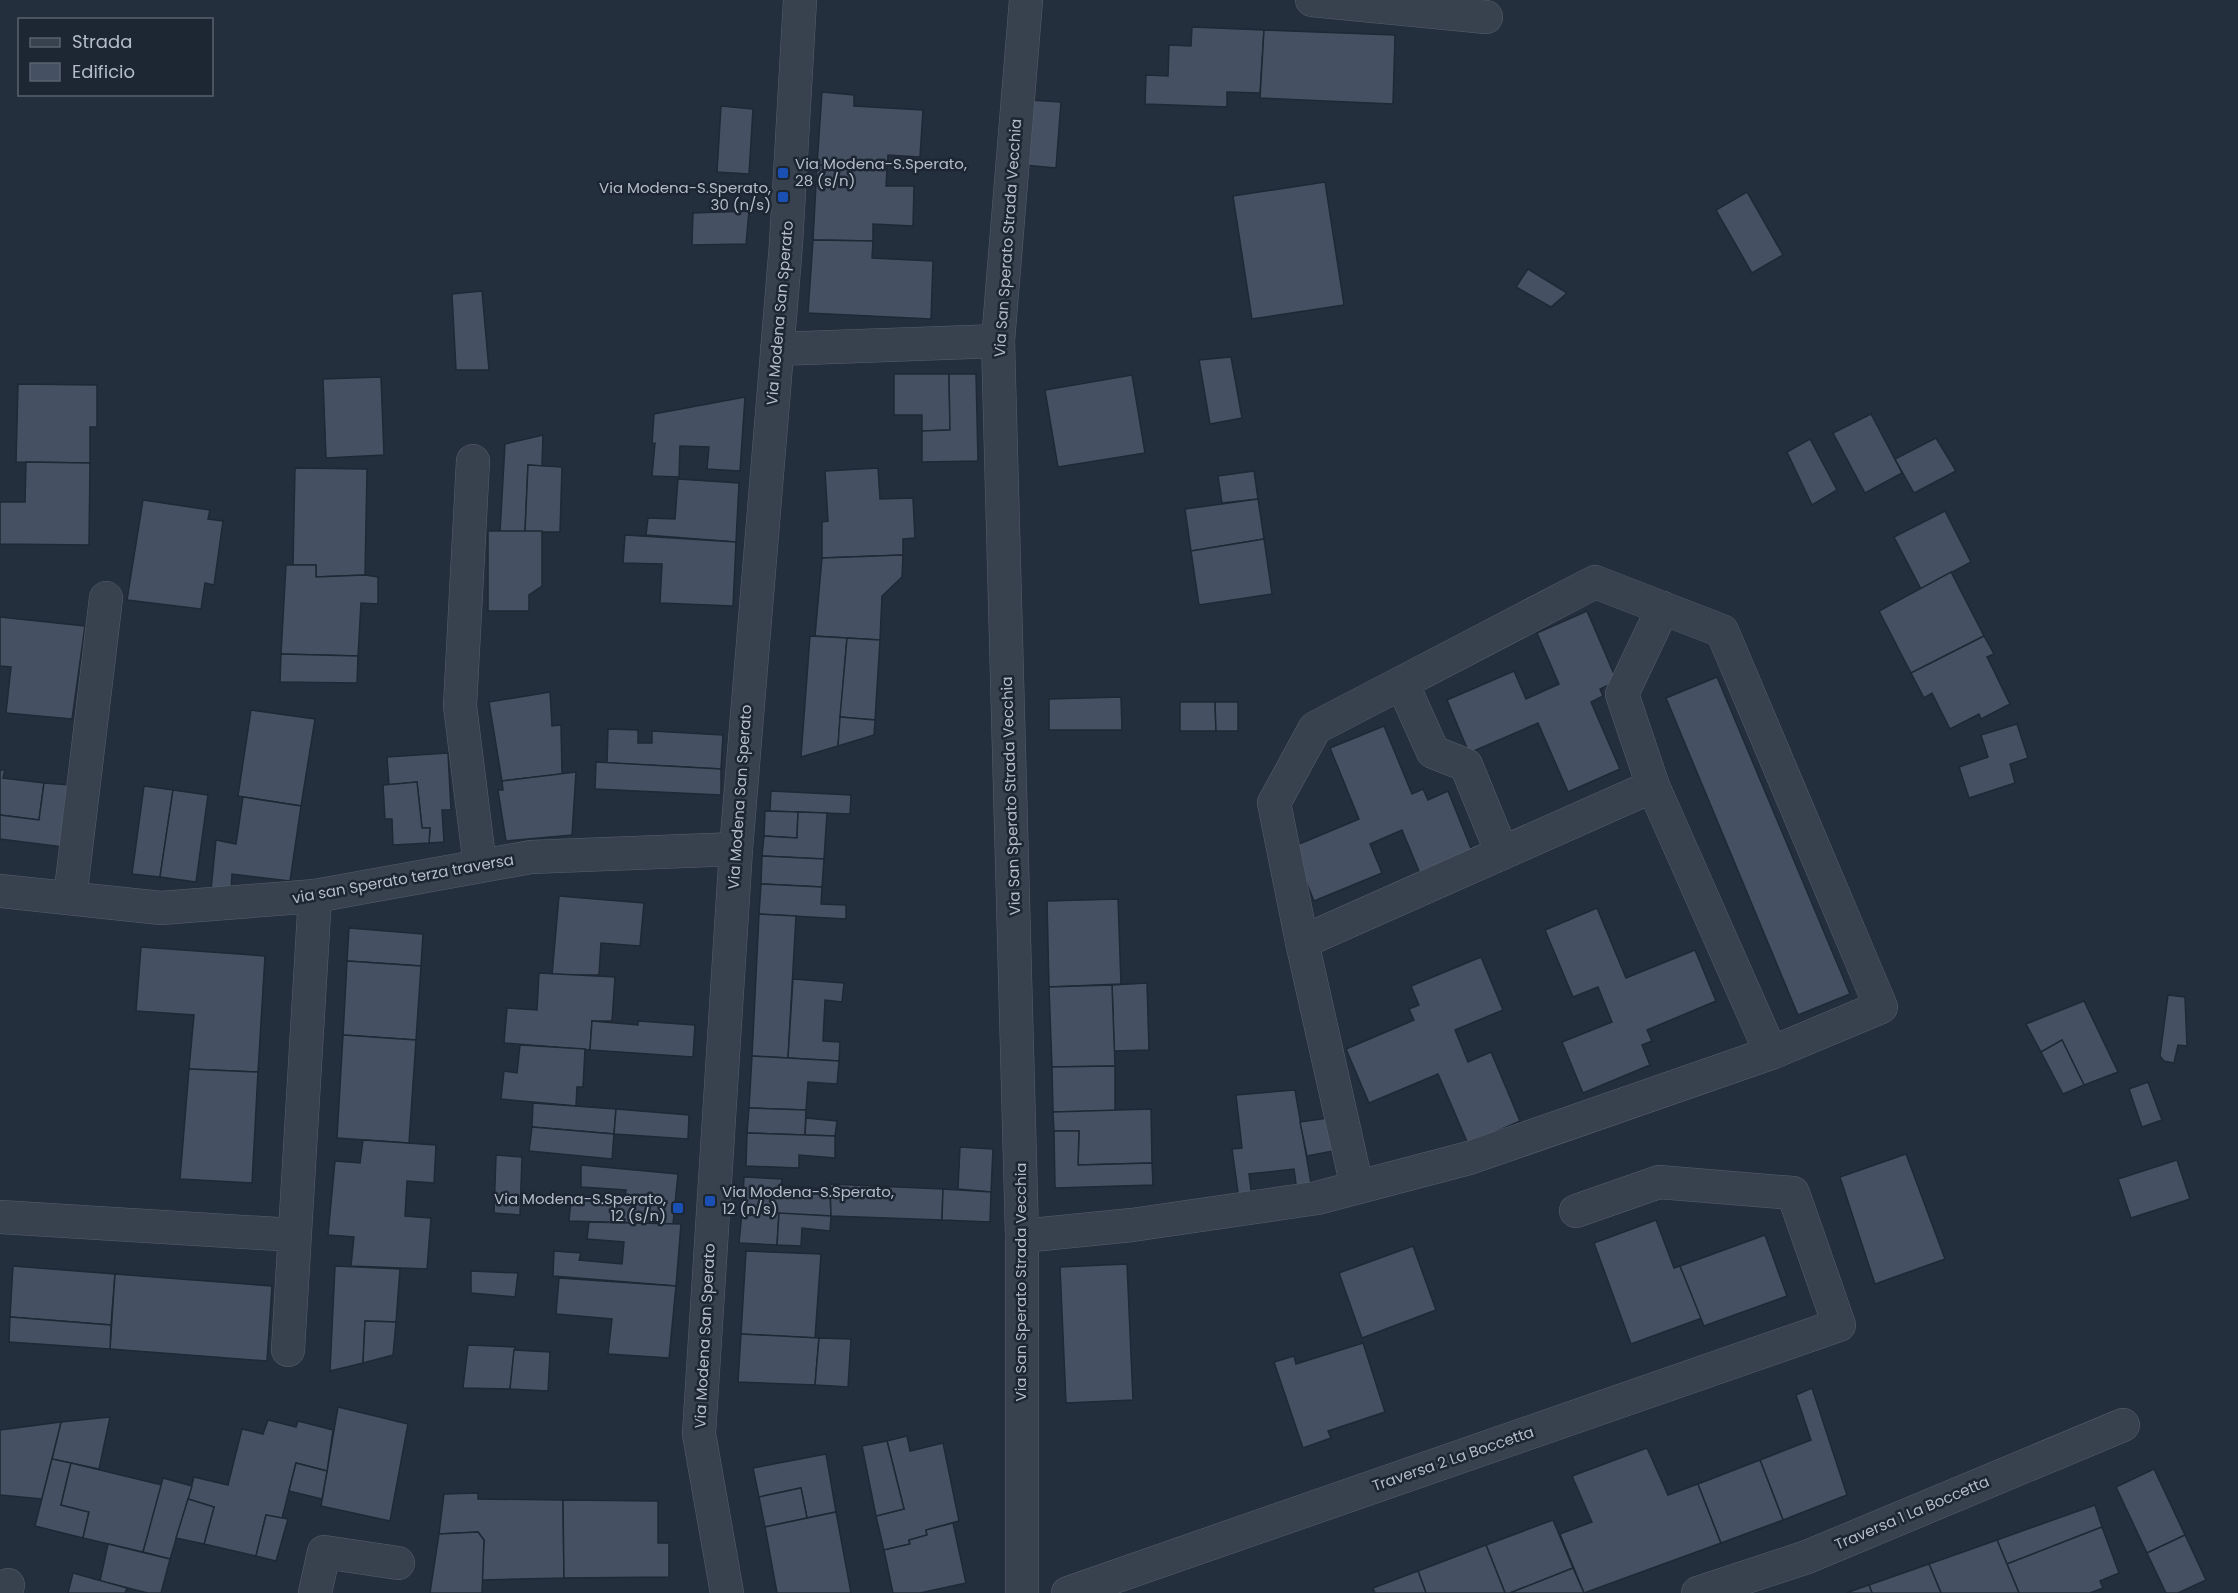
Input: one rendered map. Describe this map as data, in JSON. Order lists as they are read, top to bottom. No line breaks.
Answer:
{"streets":{"street":["Via San Sperato Strada Vecchia","Via Modena San Sperato","via san Sperato terza traversa","Traversa 2 La Boccetta","Traversa 1 La Boccetta"]},"crossings":[["Via Modena San Sperato","via san Sperato terza traversa"]],"places":{"transit":["Via Modena-S.Sperato, 28 (s/n)","Via Modena-S.Sperato, 30 (n/s)","Via Modena-S.Sperato, 12 (n/s)","Via Modena-S.Sperato, 12 (s/n)"]},"legend":["Strada","Edificio"]}
